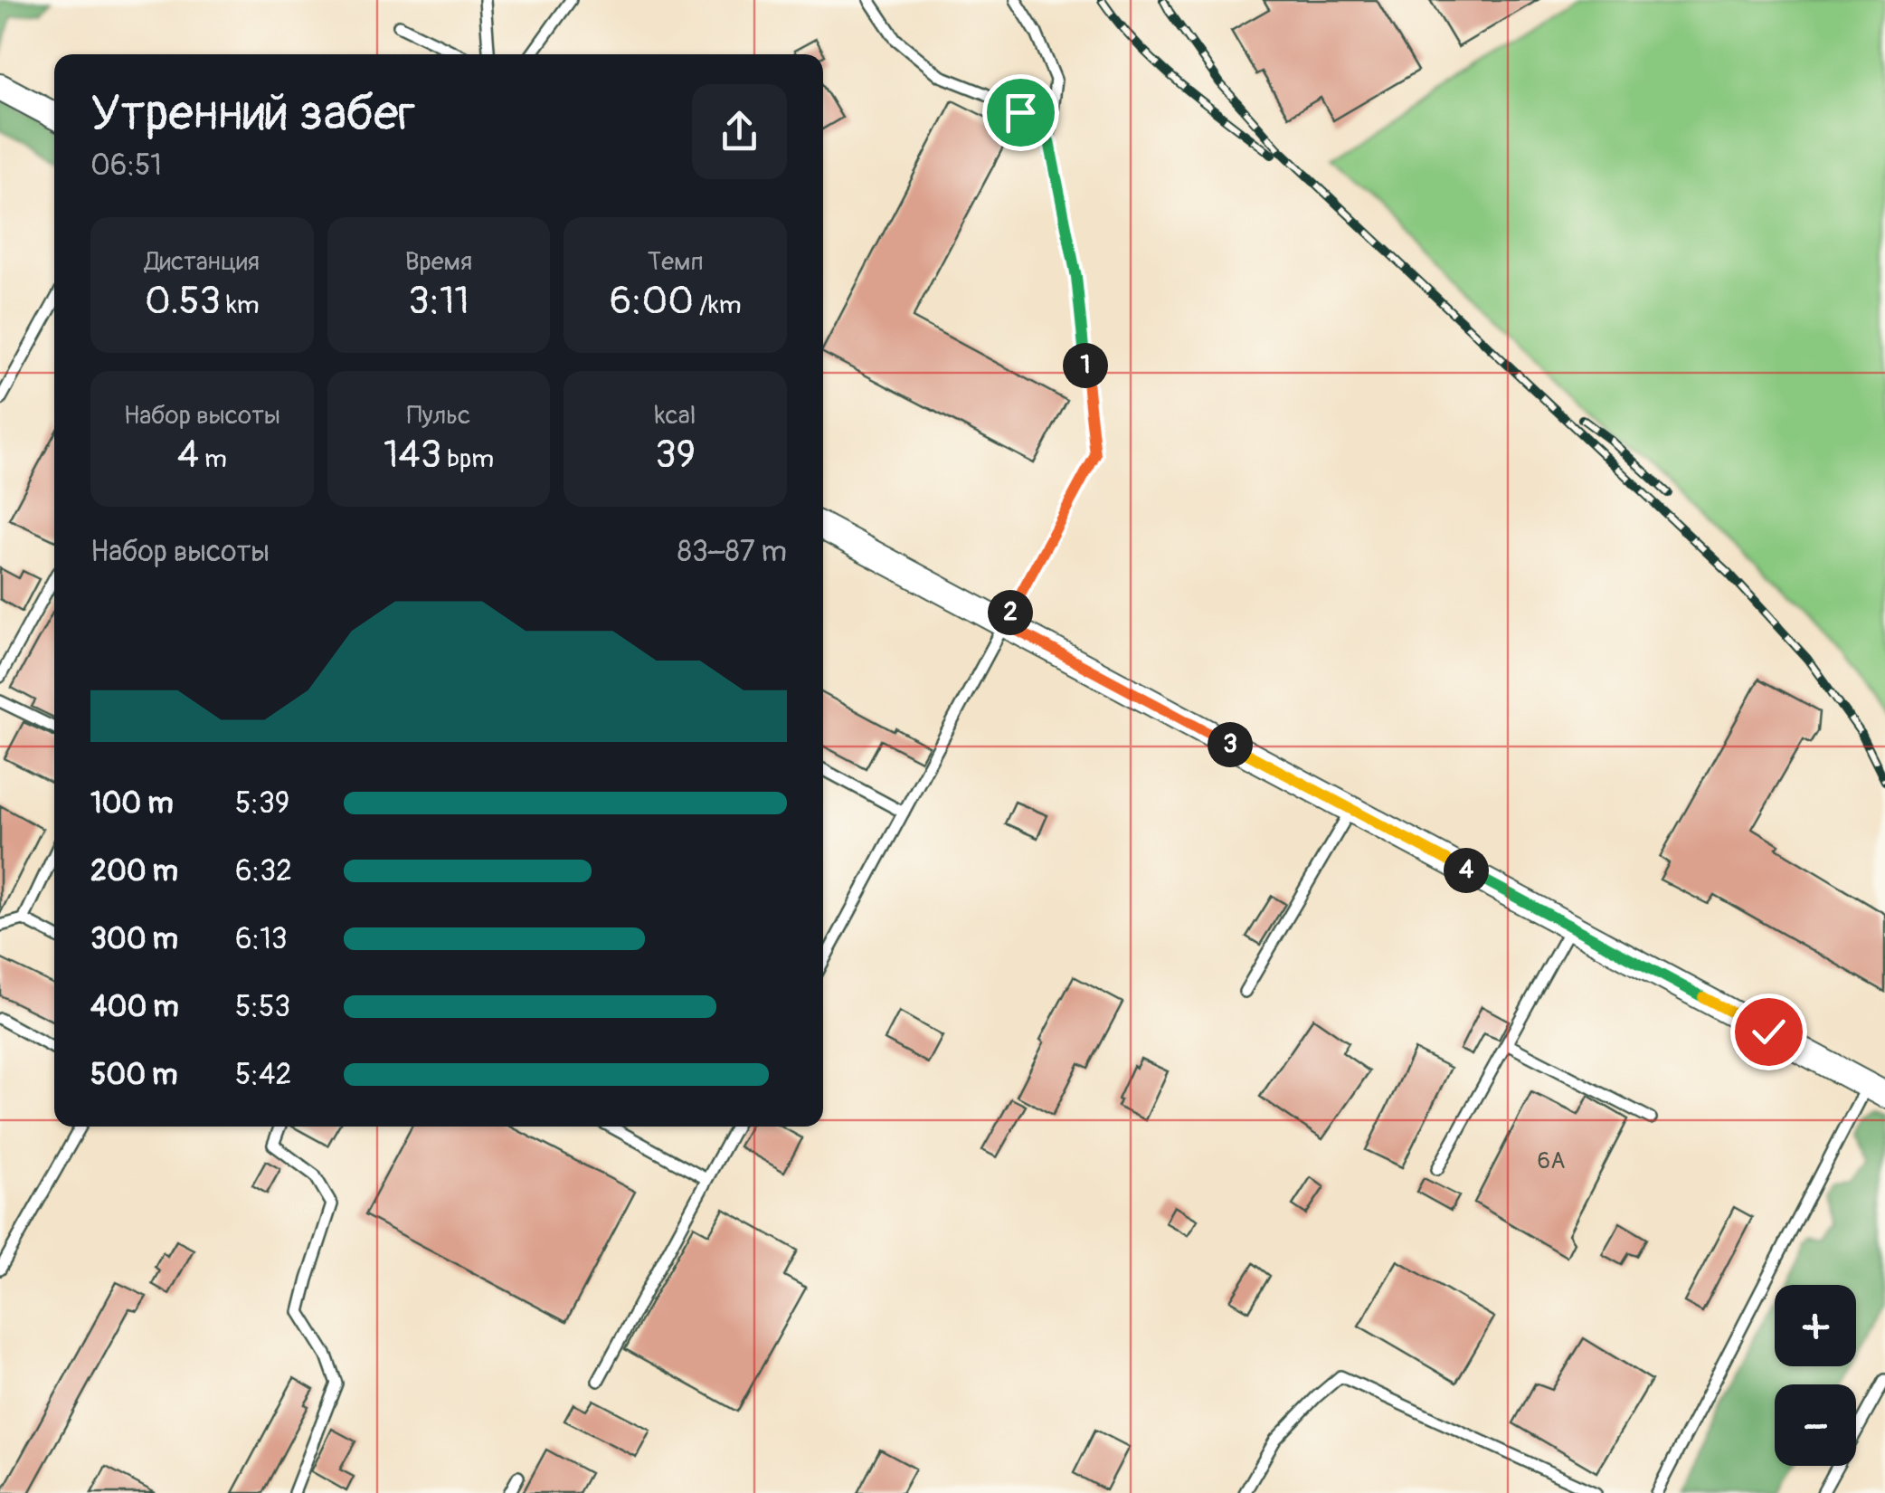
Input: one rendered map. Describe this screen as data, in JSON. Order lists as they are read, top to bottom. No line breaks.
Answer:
{"house_numbers":["6А"],"page":{"heading":["Утренний забег","06:51"],"stats":[["Дистанция","0.53 km"],["Время","3:11"],["Темп","6:00 /km"],["Набор высоты","4 m"],["Пульс","143 bpm"],["kcal","39"]],"pins":["1","2","3","4"],"chart":["Набор высоты","83–87 m"],"list":[{"name":"100 m","note":"5:39"},{"name":"200 m","note":"6:32"},{"name":"300 m","note":"6:13"},{"name":"400 m","note":"5:53"},{"name":"500 m","note":"5:42"}],"map_buttons":["+","−"]}}
